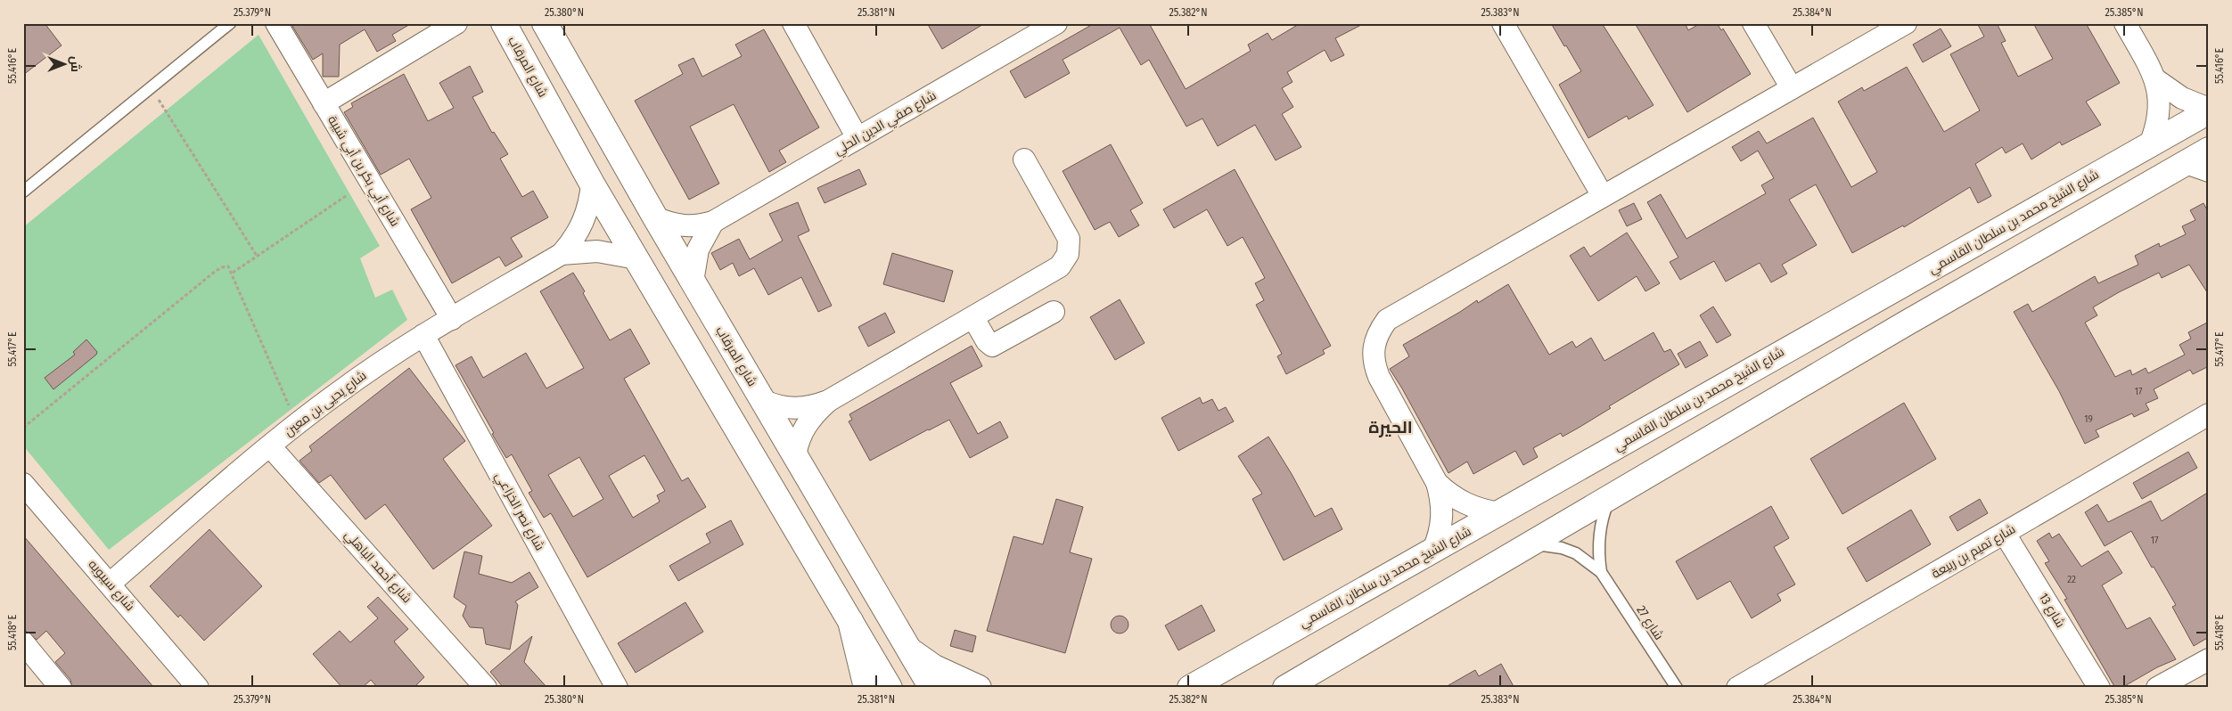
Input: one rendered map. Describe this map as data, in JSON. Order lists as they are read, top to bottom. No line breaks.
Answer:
{"streets":{"main road":["شارع المرقاب","شارع الشيخ محمد بن سلطان القاسمي"],"street":["شارع صفي الدين الحلي","شارع أبي بكر بن أبي شيبة","شارع يحيى بن معين","شارع نصر الخزاعي","شارع تميم بن ربيعة","شارع أحمد الباهلي","شارع سيبويه","شارع 13"],"lane":["شارع 27"]},"crossings":[["شارع المرقاب","شارع صفي الدين الحلي"],["شارع المرقاب","شارع يحيى بن معين"],["شارع أبي بكر بن أبي شيبة","شارع يحيى بن معين"],["شارع يحيى بن معين","شارع نصر الخزاعي"],["شارع يحيى بن معين","شارع أحمد الباهلي"],["شارع يحيى بن معين","شارع سيبويه"],["شارع تميم بن ربيعة","شارع 13"]],"districts":["الحيرة"],"house_numbers":["17","19","17","22"],"north":"right","coordinates":["25.379°N","25.380°N","25.381°N","25.382°N","25.383°N","25.384°N","25.385°N","55.416°E","55.417°E","55.418°E"]}
